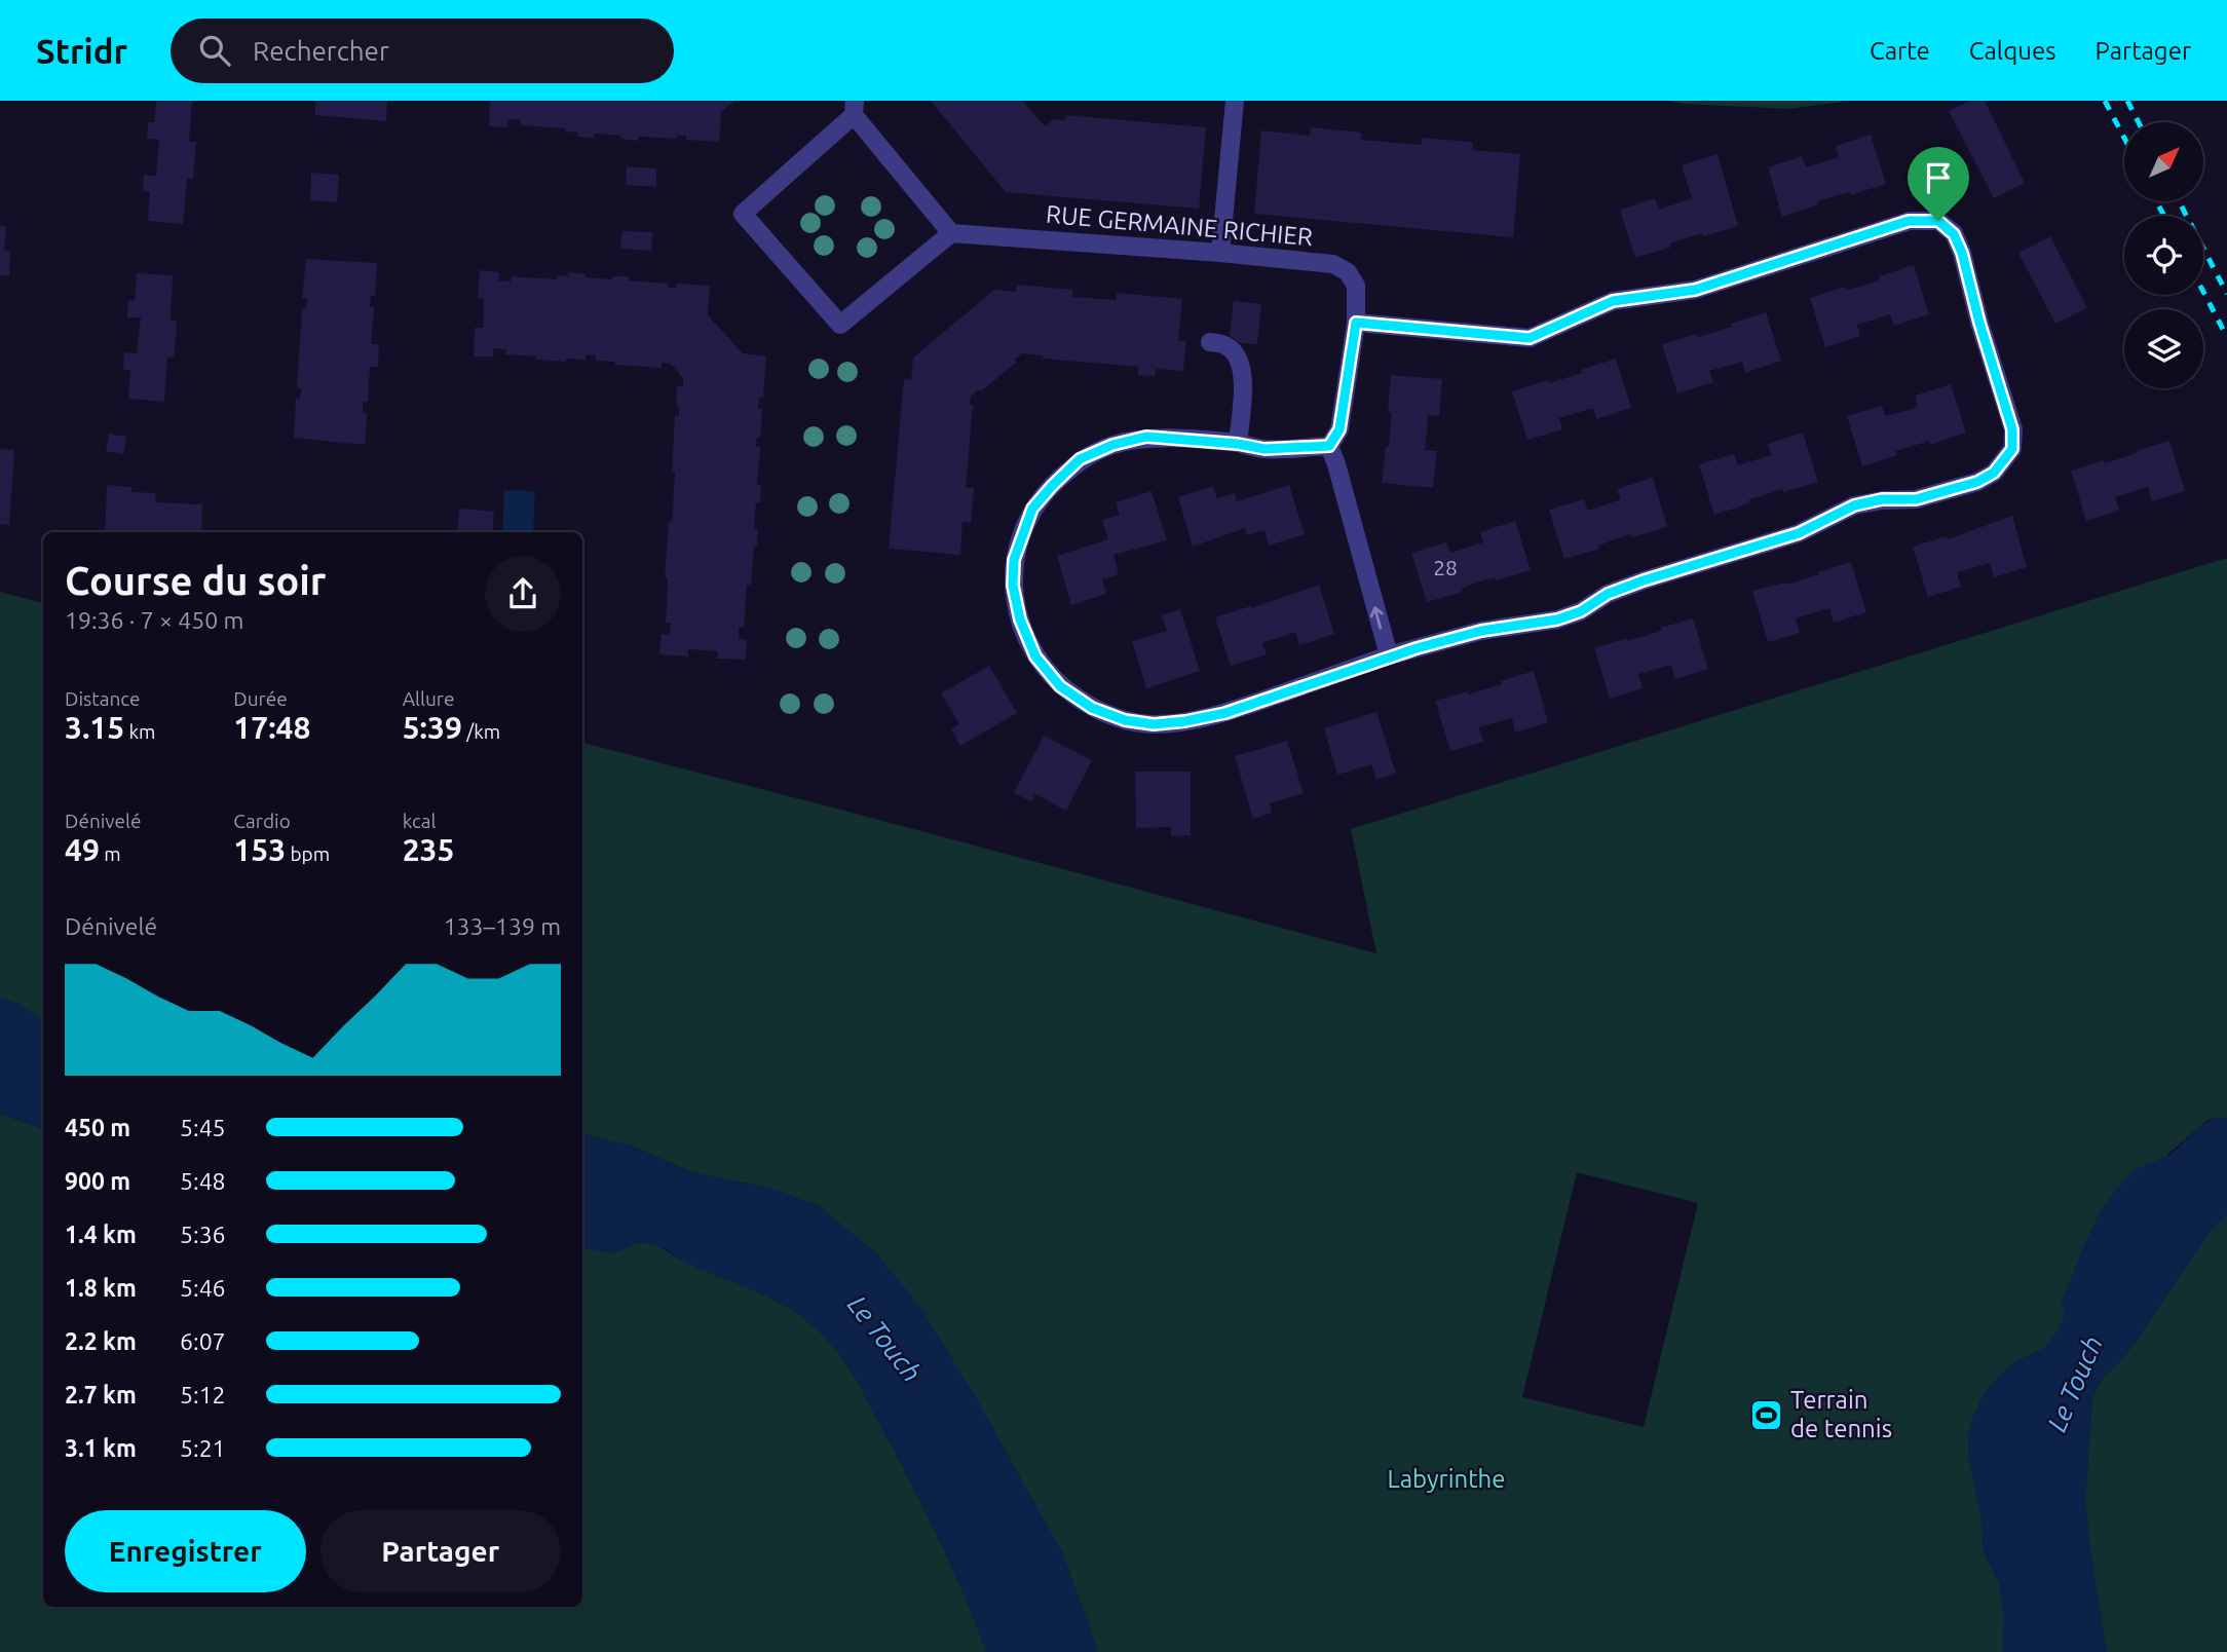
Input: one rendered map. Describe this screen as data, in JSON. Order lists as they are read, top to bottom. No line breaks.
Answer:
{"streets":{"street":["RUE GERMAINE RICHIER"]},"water":["Le Touch"],"parks":["Labyrinthe"],"places":{"sports":["Terrain de tennis"]},"house_numbers":["28"],"north":"top right","page":{"header":"Stridr","search":"Rechercher","nav":["Carte","Calques","Partager"],"heading":["Course du soir","19:36 · 7 × 450 m"],"stats":[["Distance","3.15 km"],["Durée","17:48"],["Allure","5:39 /km"],["Dénivelé","49 m"],["Cardio","153 bpm"],["kcal","235"]],"chart":["Dénivelé","133–139 m"],"list":[{"name":"450 m","note":"5:45"},{"name":"900 m","note":"5:48"},{"name":"1.4 km","note":"5:36"},{"name":"1.8 km","note":"5:46"},{"name":"2.2 km","note":"6:07"},{"name":"2.7 km","note":"5:12"},{"name":"3.1 km","note":"5:21"}],"buttons":["Enregistrer","Partager"]}}
